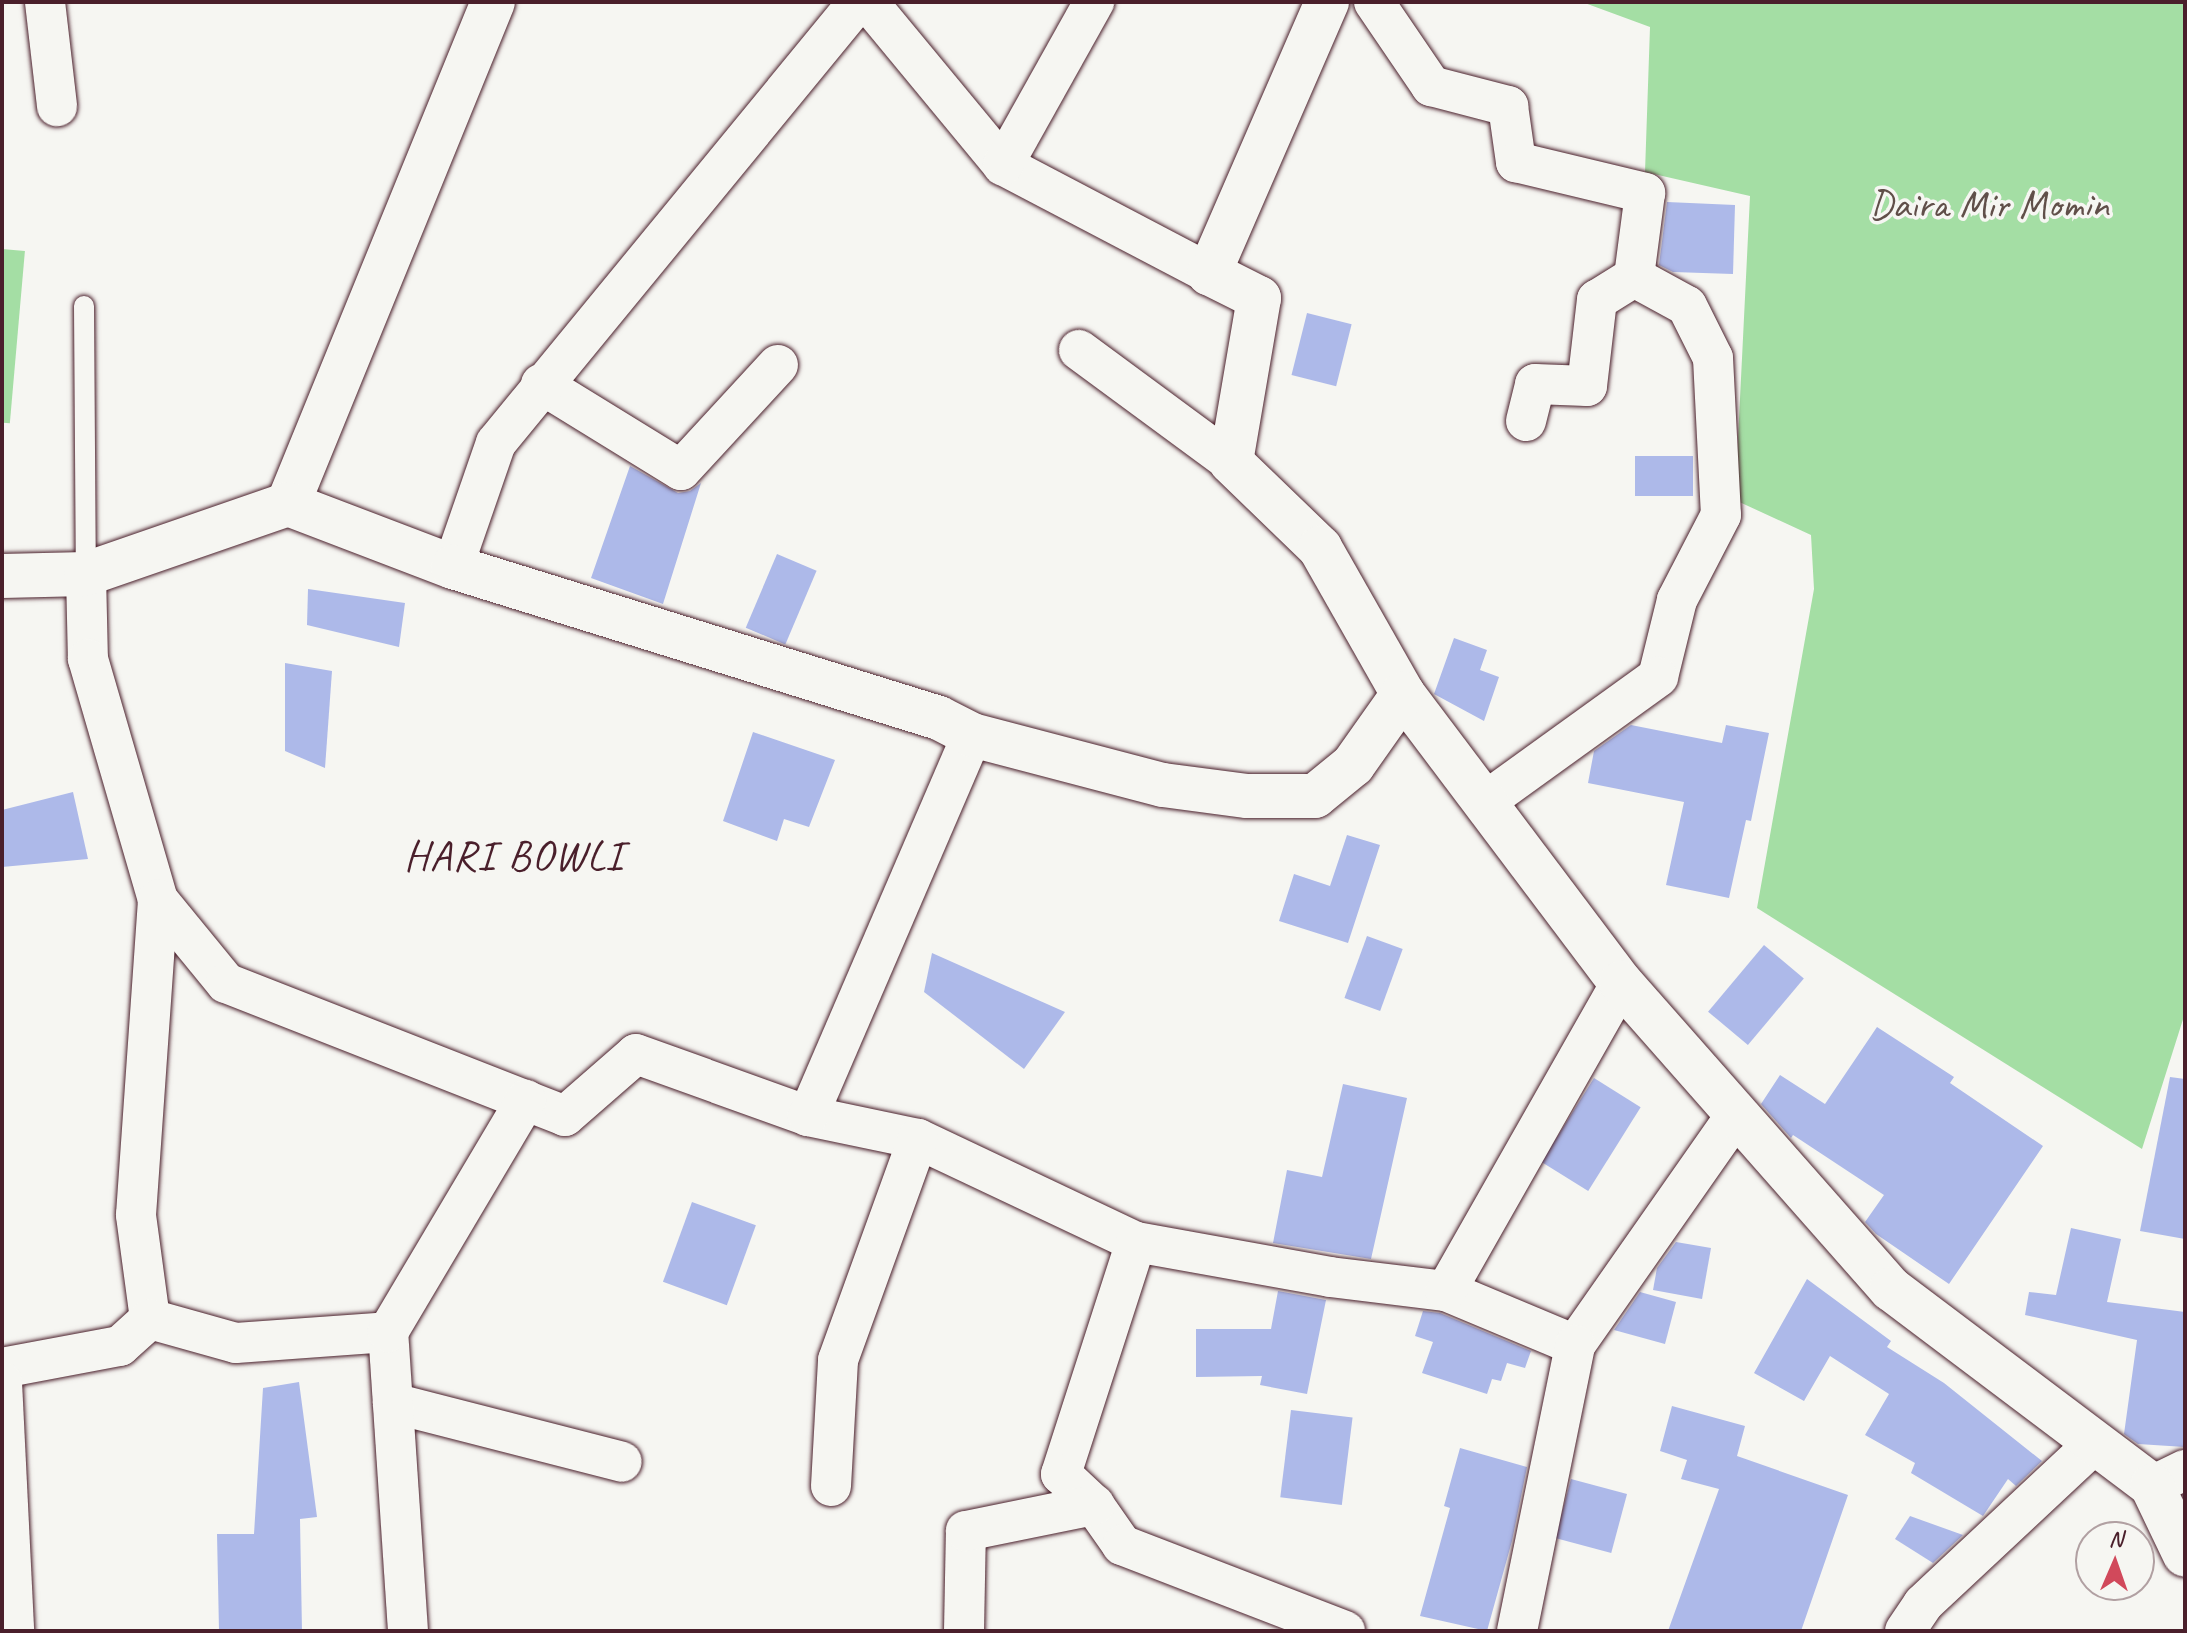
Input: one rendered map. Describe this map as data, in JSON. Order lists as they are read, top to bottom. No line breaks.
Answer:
{"districts":["HARI BOWLI"],"parks":["Daira Mir Momin"],"north":"top"}
